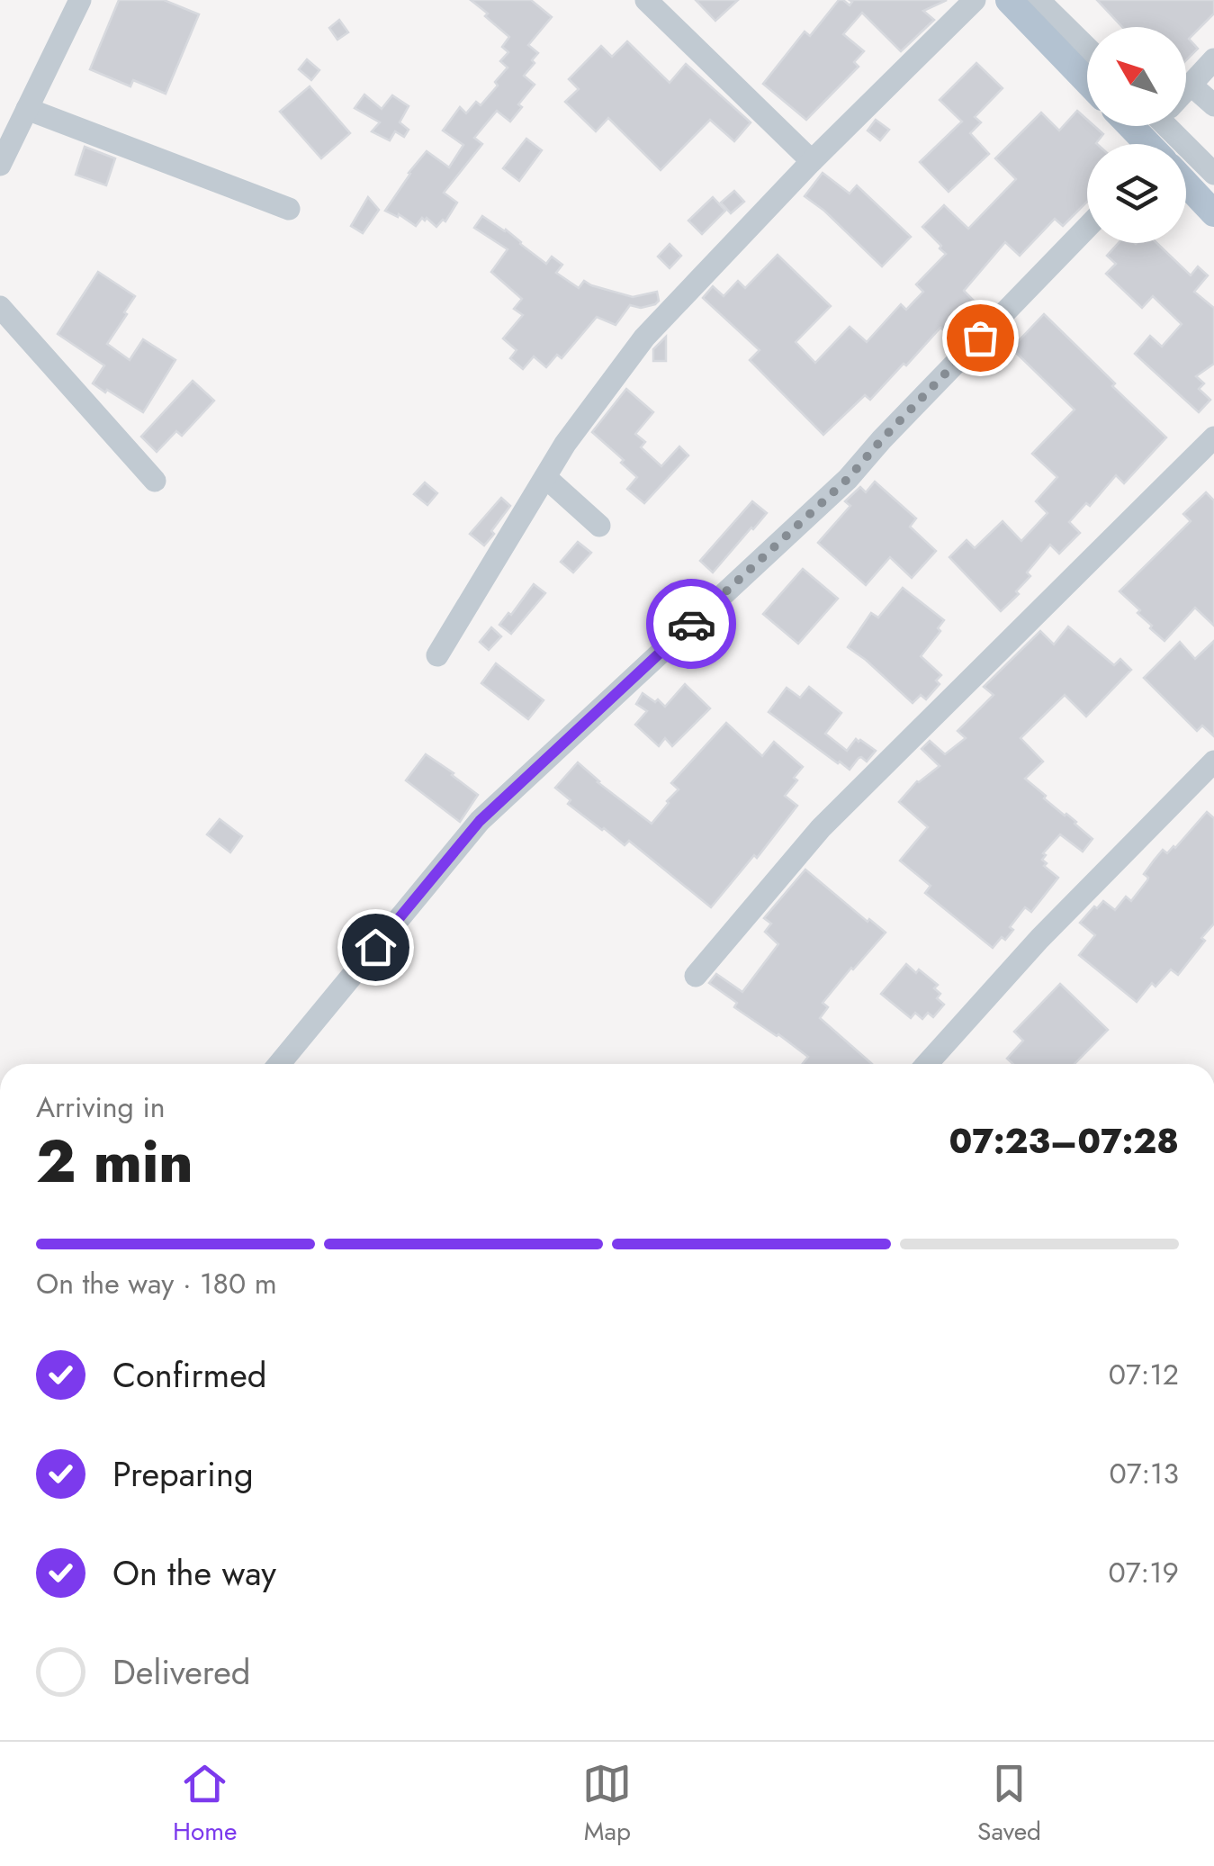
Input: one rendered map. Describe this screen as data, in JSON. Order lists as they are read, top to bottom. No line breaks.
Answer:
{"north":"top left","page":{"heading":["2 min","Arriving in","07:23–07:28"],"bar":"On the way · 180 m","list":[["Confirmed","07:12"],["Preparing","07:13"],["On the way","07:19"],"Delivered"],"tabs":["Home","Map","Saved"]}}
